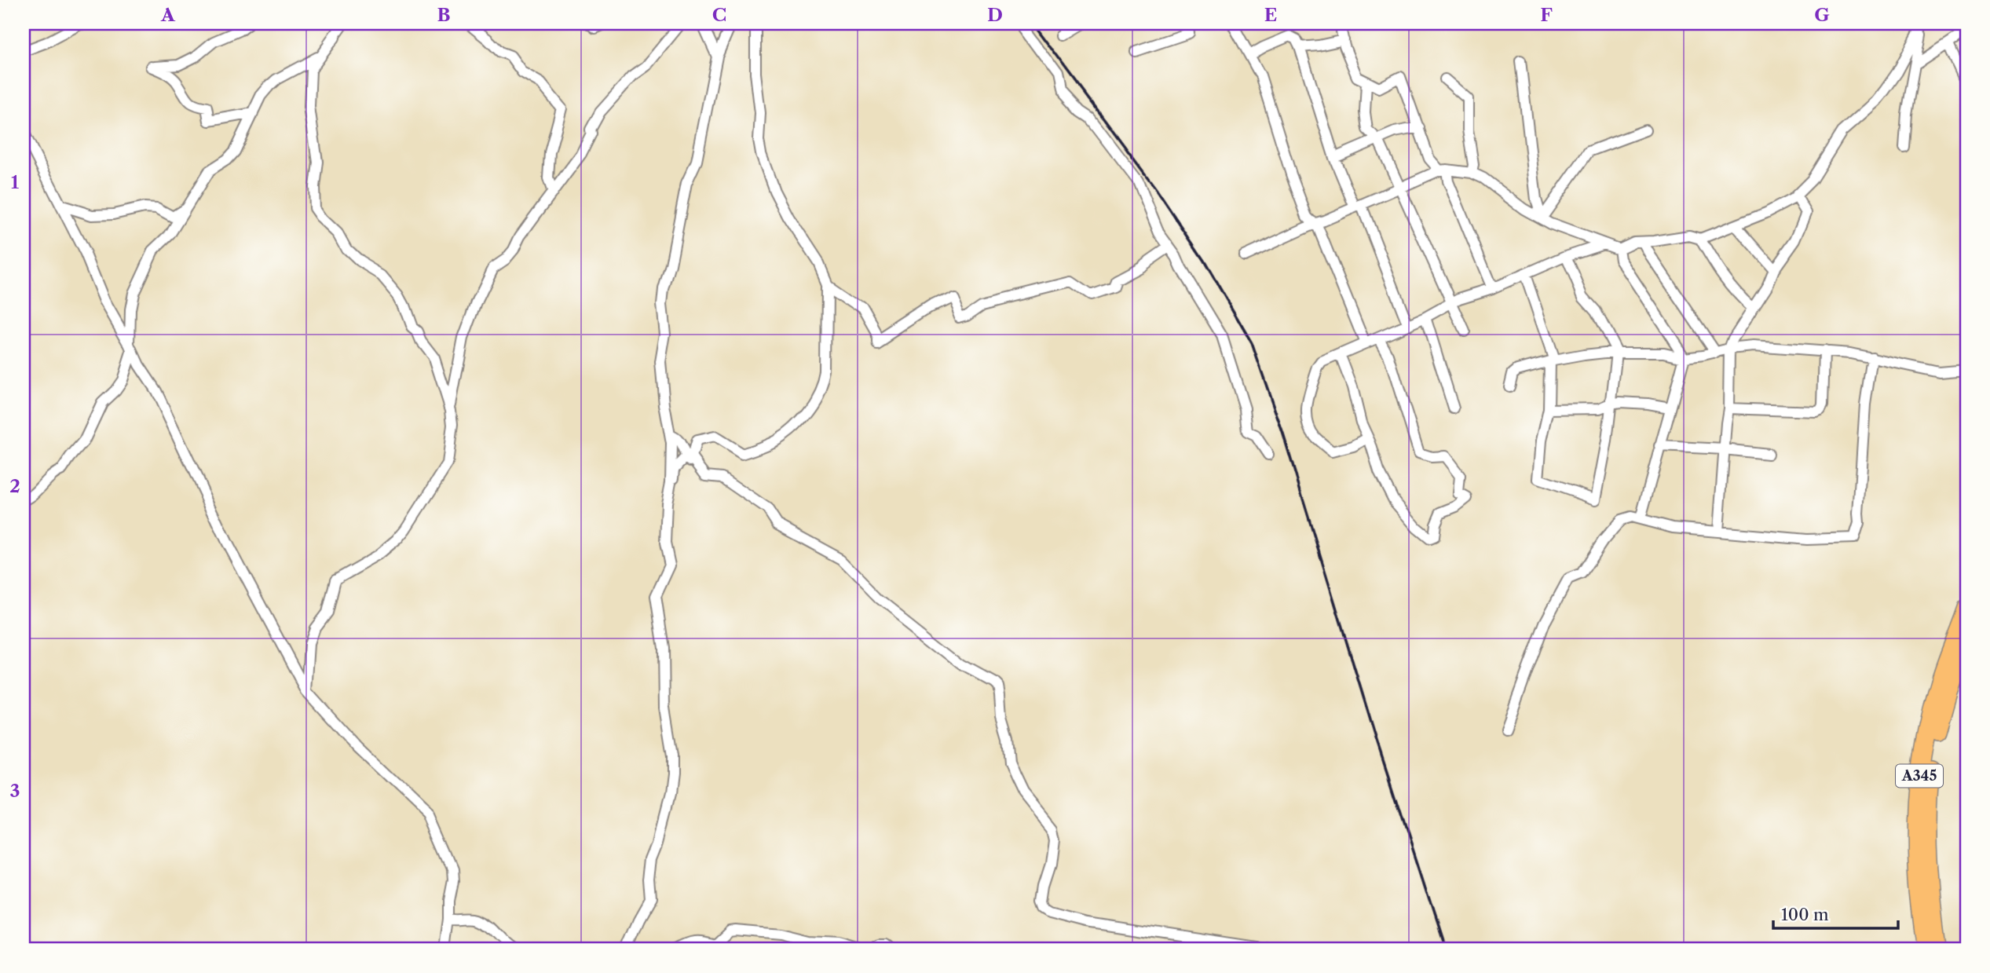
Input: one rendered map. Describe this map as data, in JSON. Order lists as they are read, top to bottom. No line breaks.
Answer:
{"streets":{"highway":["A345"]},"scale_bar":"100 m","grid":{"columns":["A","B","C","D","E","F","G"],"rows":["1","2","3"]}}
